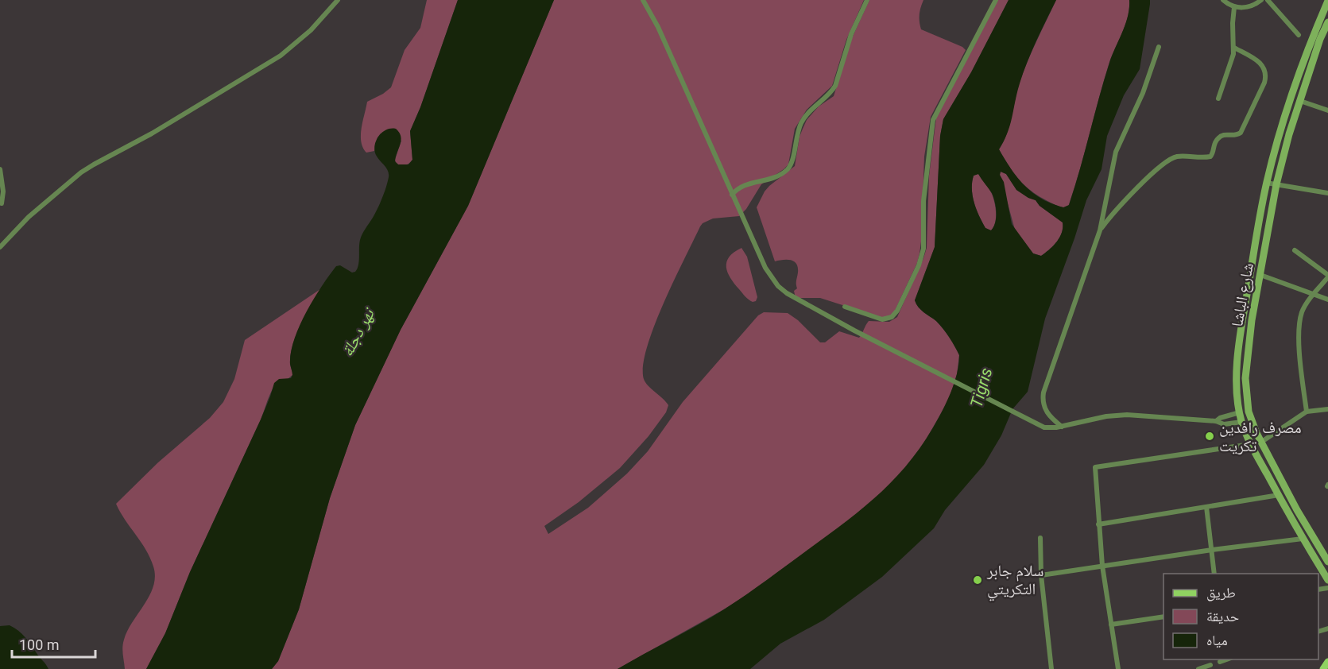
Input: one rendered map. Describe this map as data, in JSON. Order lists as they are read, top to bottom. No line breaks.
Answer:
{"streets":{"main road":["شارع الباشا"]},"water":["نهر دجلة","Tigris"],"places":["مصرف رافدين تكريت","سلام جابر التكريتي"],"legend":["طريق","حديقة","مياه"],"scale_bar":"100 m"}
